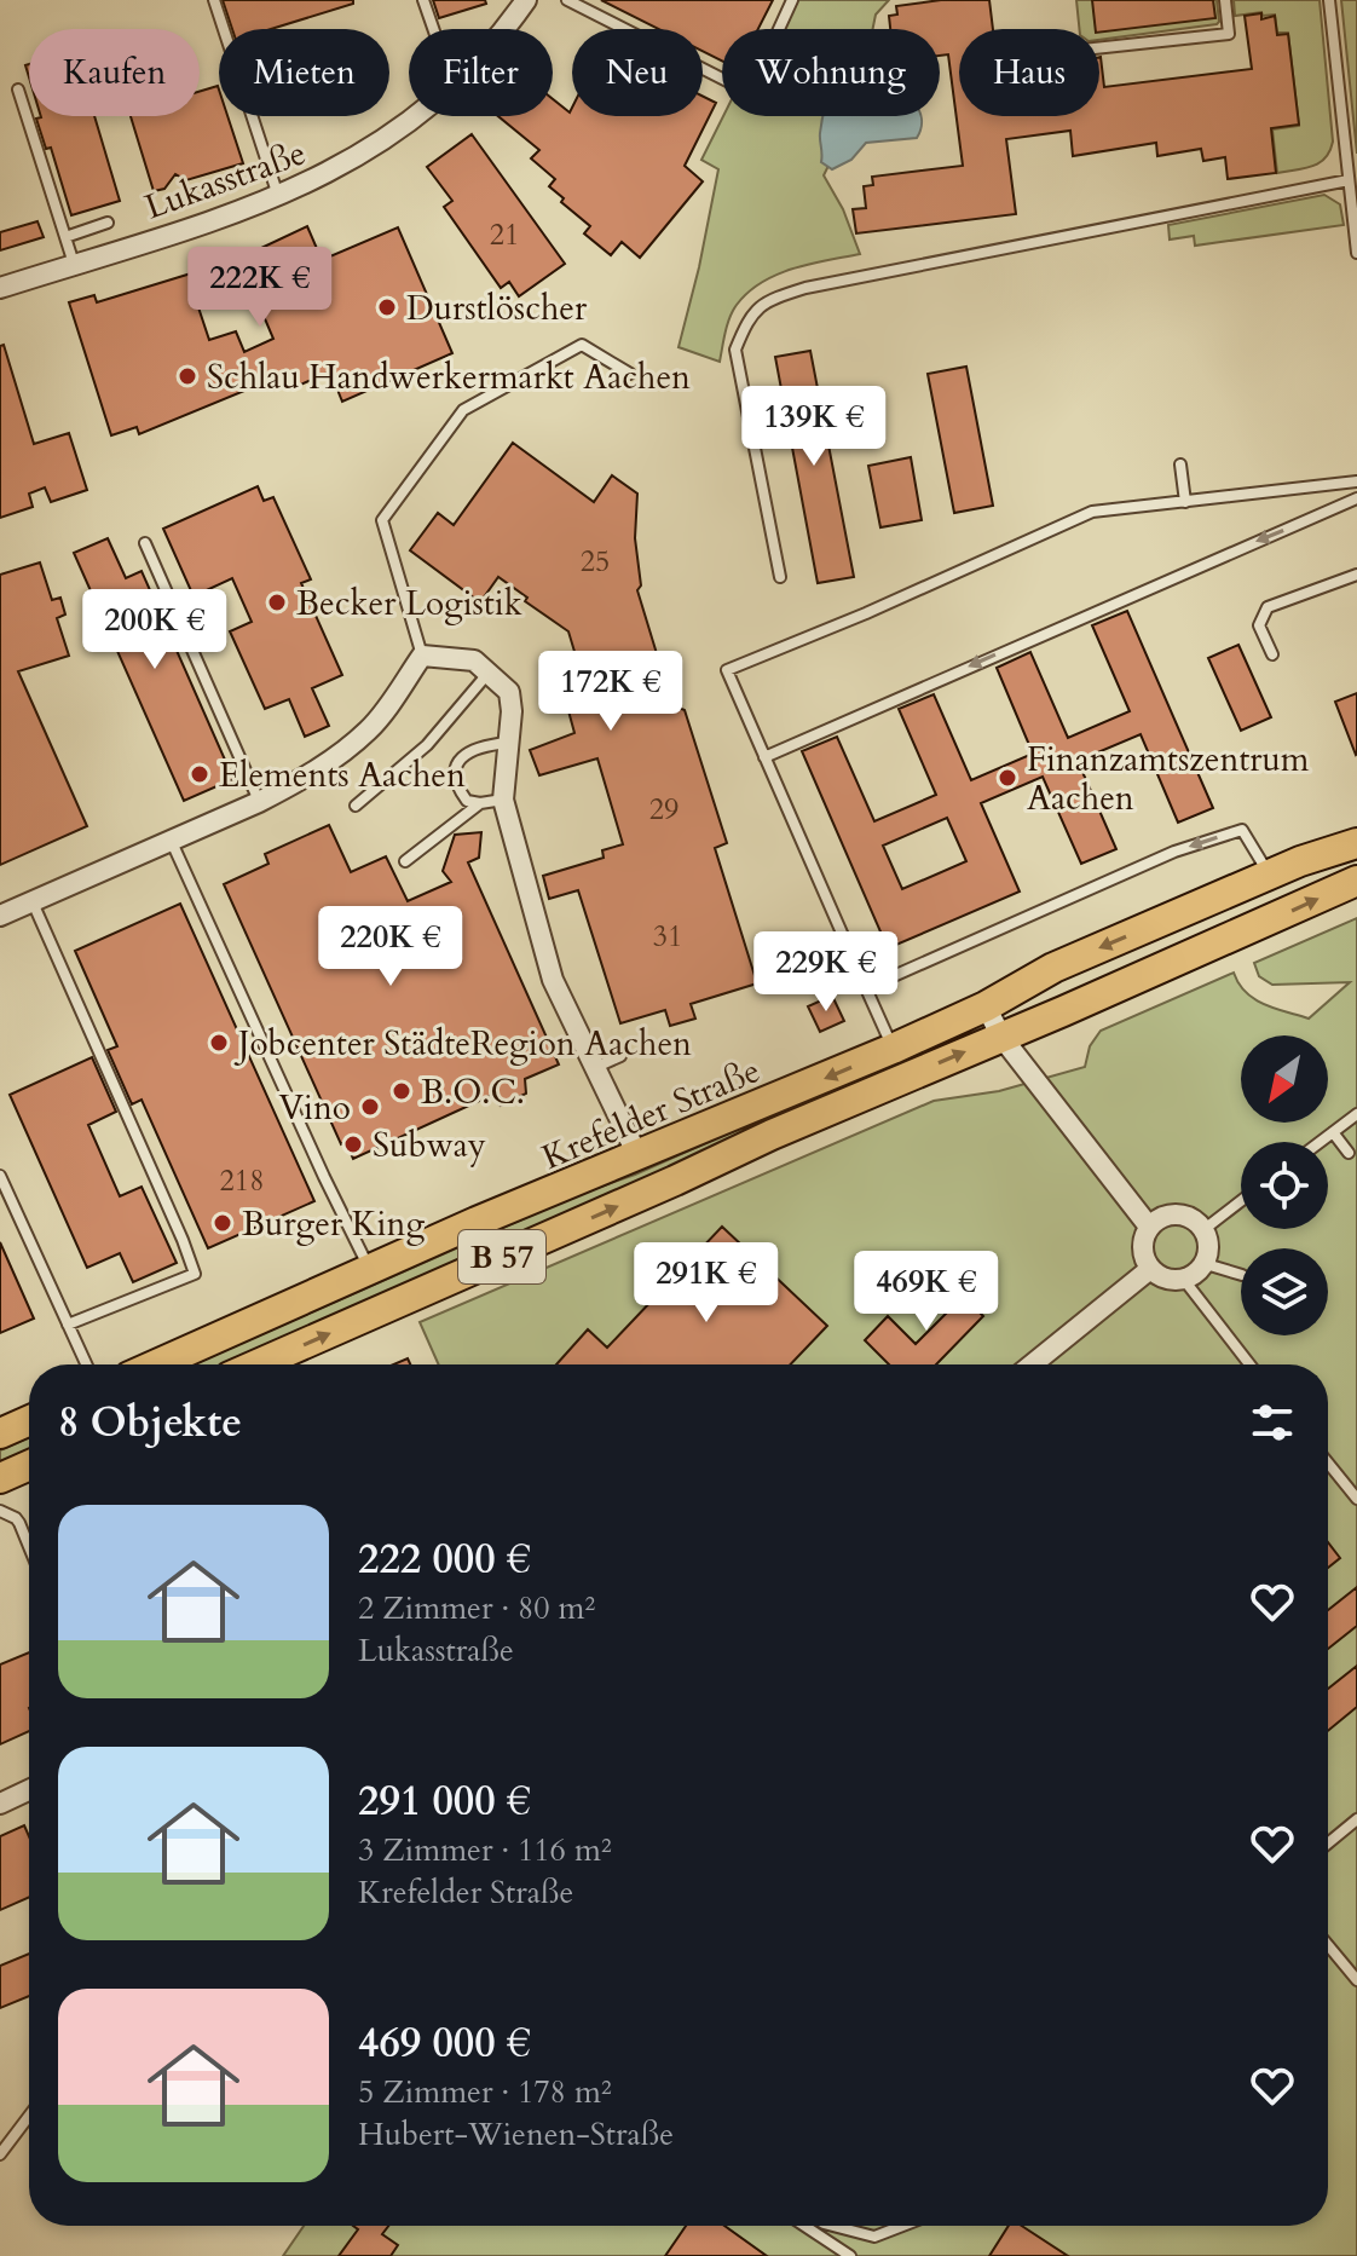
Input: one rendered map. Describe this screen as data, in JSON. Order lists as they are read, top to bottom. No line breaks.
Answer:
{"streets":{"main road":["Krefelder Straße","B 57"],"street":["Lukasstraße"]},"places":["Durstlöscher","Schlau Handwerkermarkt Aachen","Becker Logistik","Elements Aachen","Finanzamtszentrum Aachen","Jobcenter StädteRegion Aachen","B.O.C.","Vino","Subway","Burger King"],"house_numbers":["21","25","29","31","218"],"north":"bottom left","page":{"chip":["Kaufen","Mieten","Filter","Neu","Wohnung","Haus"],"price":["222K €","139K €","200K €","172K €","220K €","229K €","291K €","469K €"],"heading":"8 Objekte","list":[{"name":"222 000 €","note":"2 Zimmer · 80 m² · Lukasstraße"},{"name":"291 000 €","note":"3 Zimmer · 116 m² · Krefelder Straße"},{"name":"469 000 €","note":"5 Zimmer · 178 m² · Hubert-Wienen-Straße"}]}}
